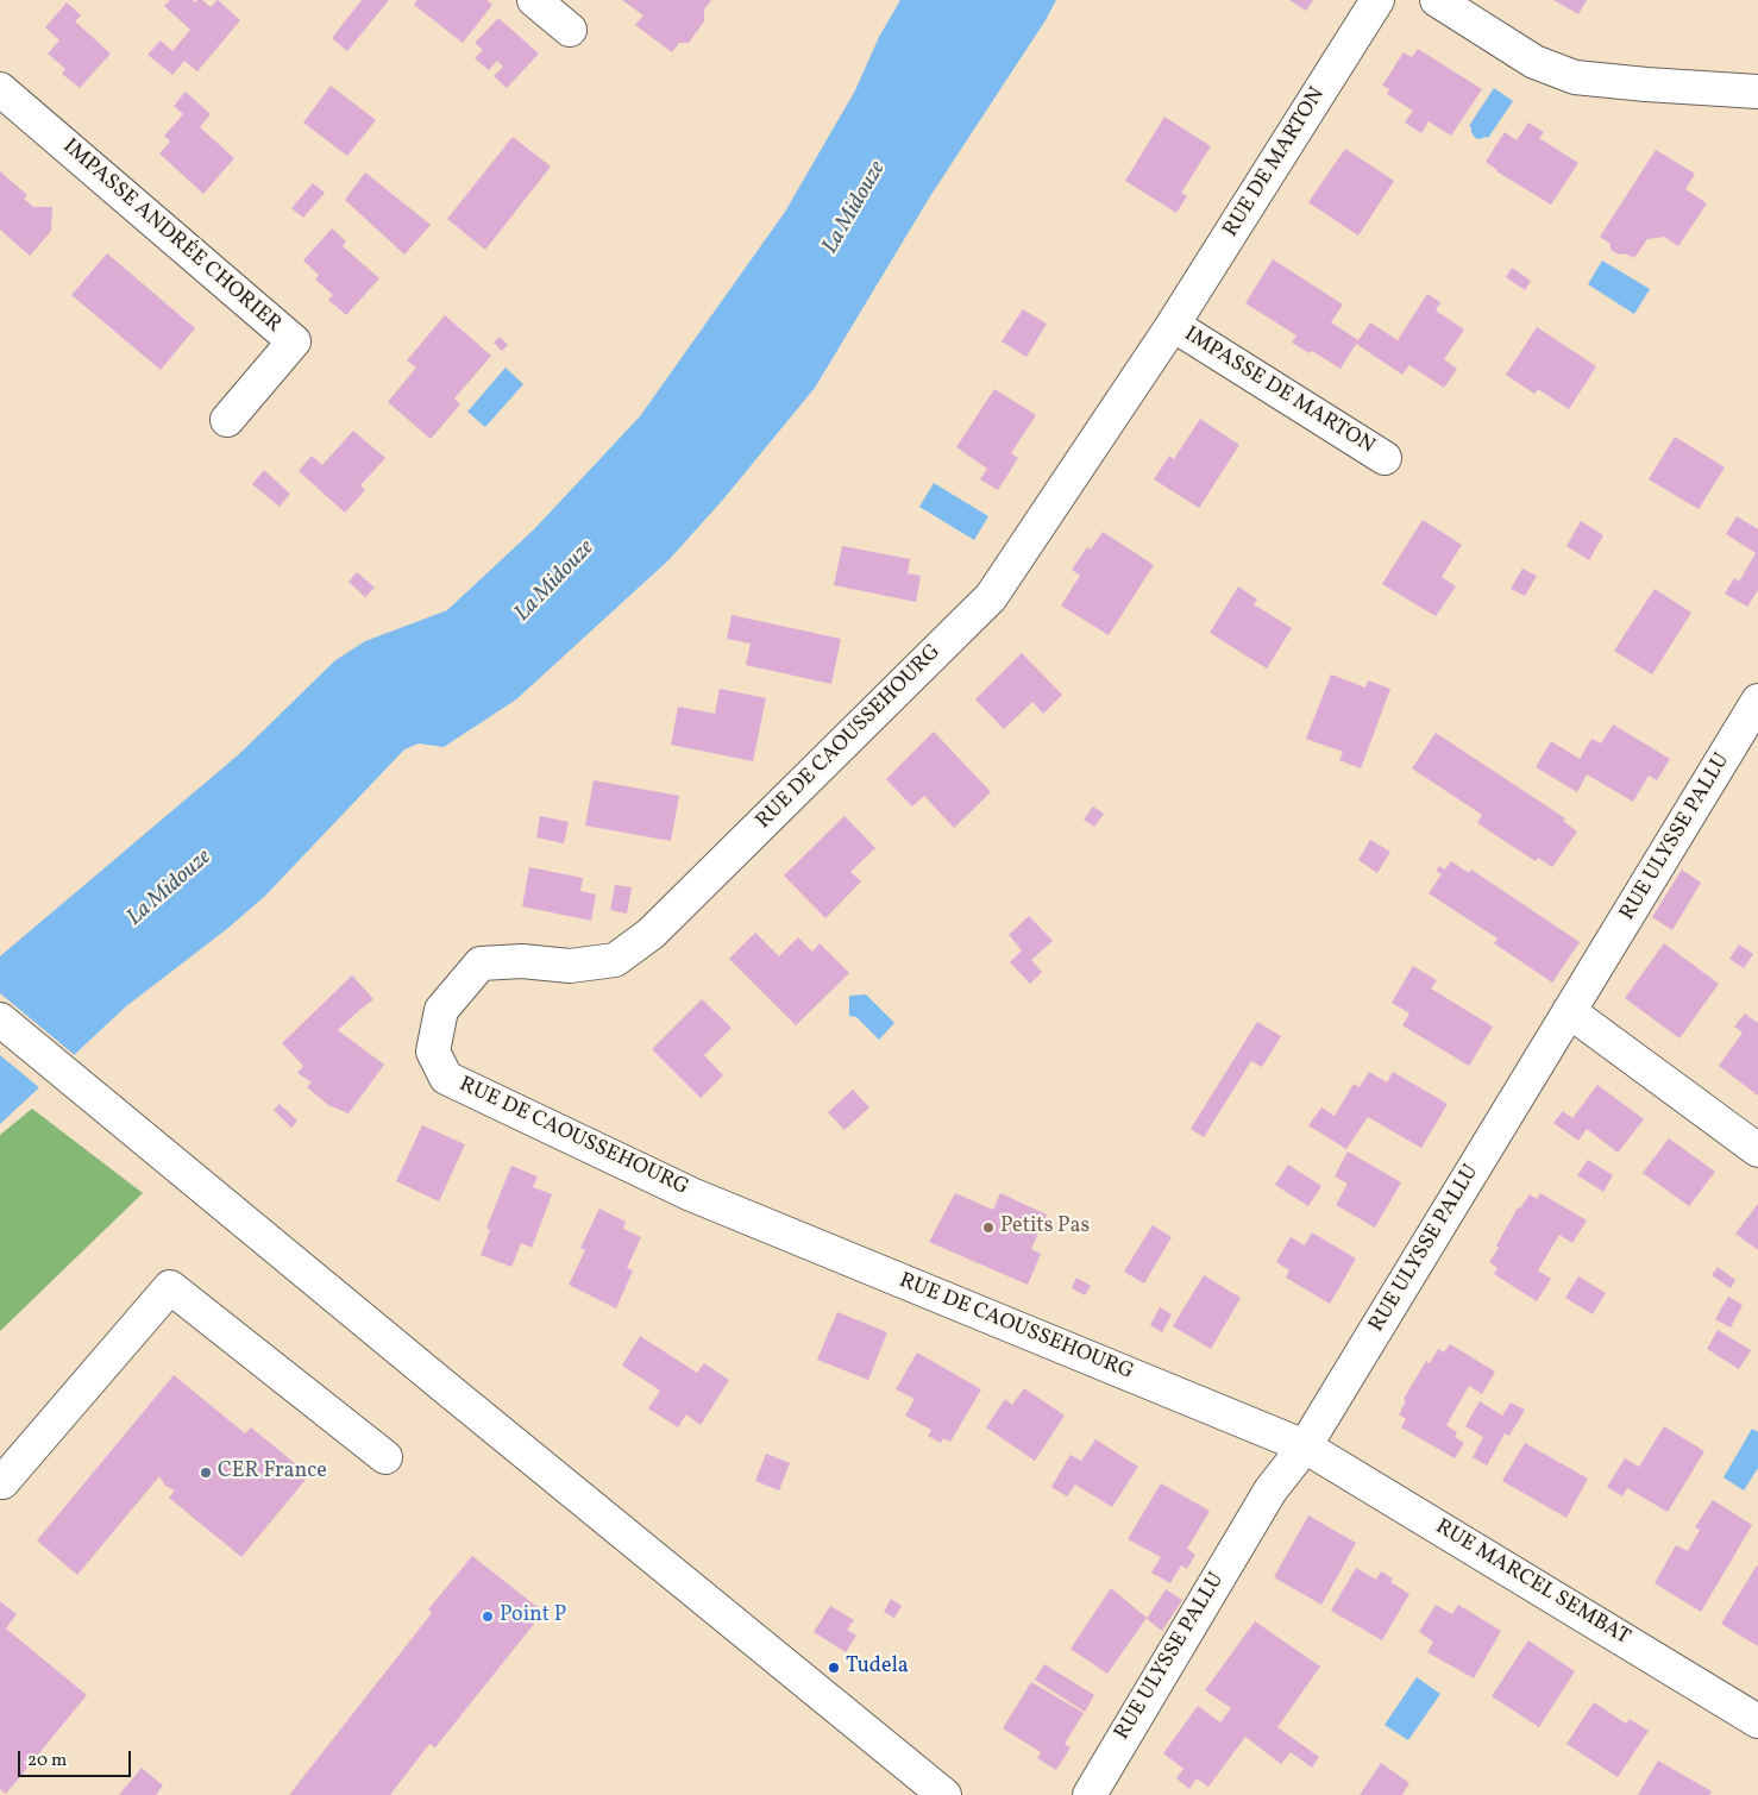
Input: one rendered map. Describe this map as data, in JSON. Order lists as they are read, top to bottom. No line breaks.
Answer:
{"streets":{"street":["RUE DE MARTON","IMPASSE ANDRÉE CHORIER","IMPASSE DE MARTON","RUE DE CAOUSSEHOURG","RUE ULYSSE PALLU","RUE MARCEL SEMBAT"]},"crossings":[["RUE DE MARTON","IMPASSE DE MARTON"],["RUE DE MARTON","RUE DE CAOUSSEHOURG"],["IMPASSE DE MARTON","RUE DE CAOUSSEHOURG"],["RUE DE CAOUSSEHOURG","RUE ULYSSE PALLU"],["RUE DE CAOUSSEHOURG","RUE MARCEL SEMBAT"],["RUE ULYSSE PALLU","RUE MARCEL SEMBAT"]],"water":["La Midouze"],"places":["Petits Pas","CER France","Point P","Tudela"],"scale_bar":"20 m"}
